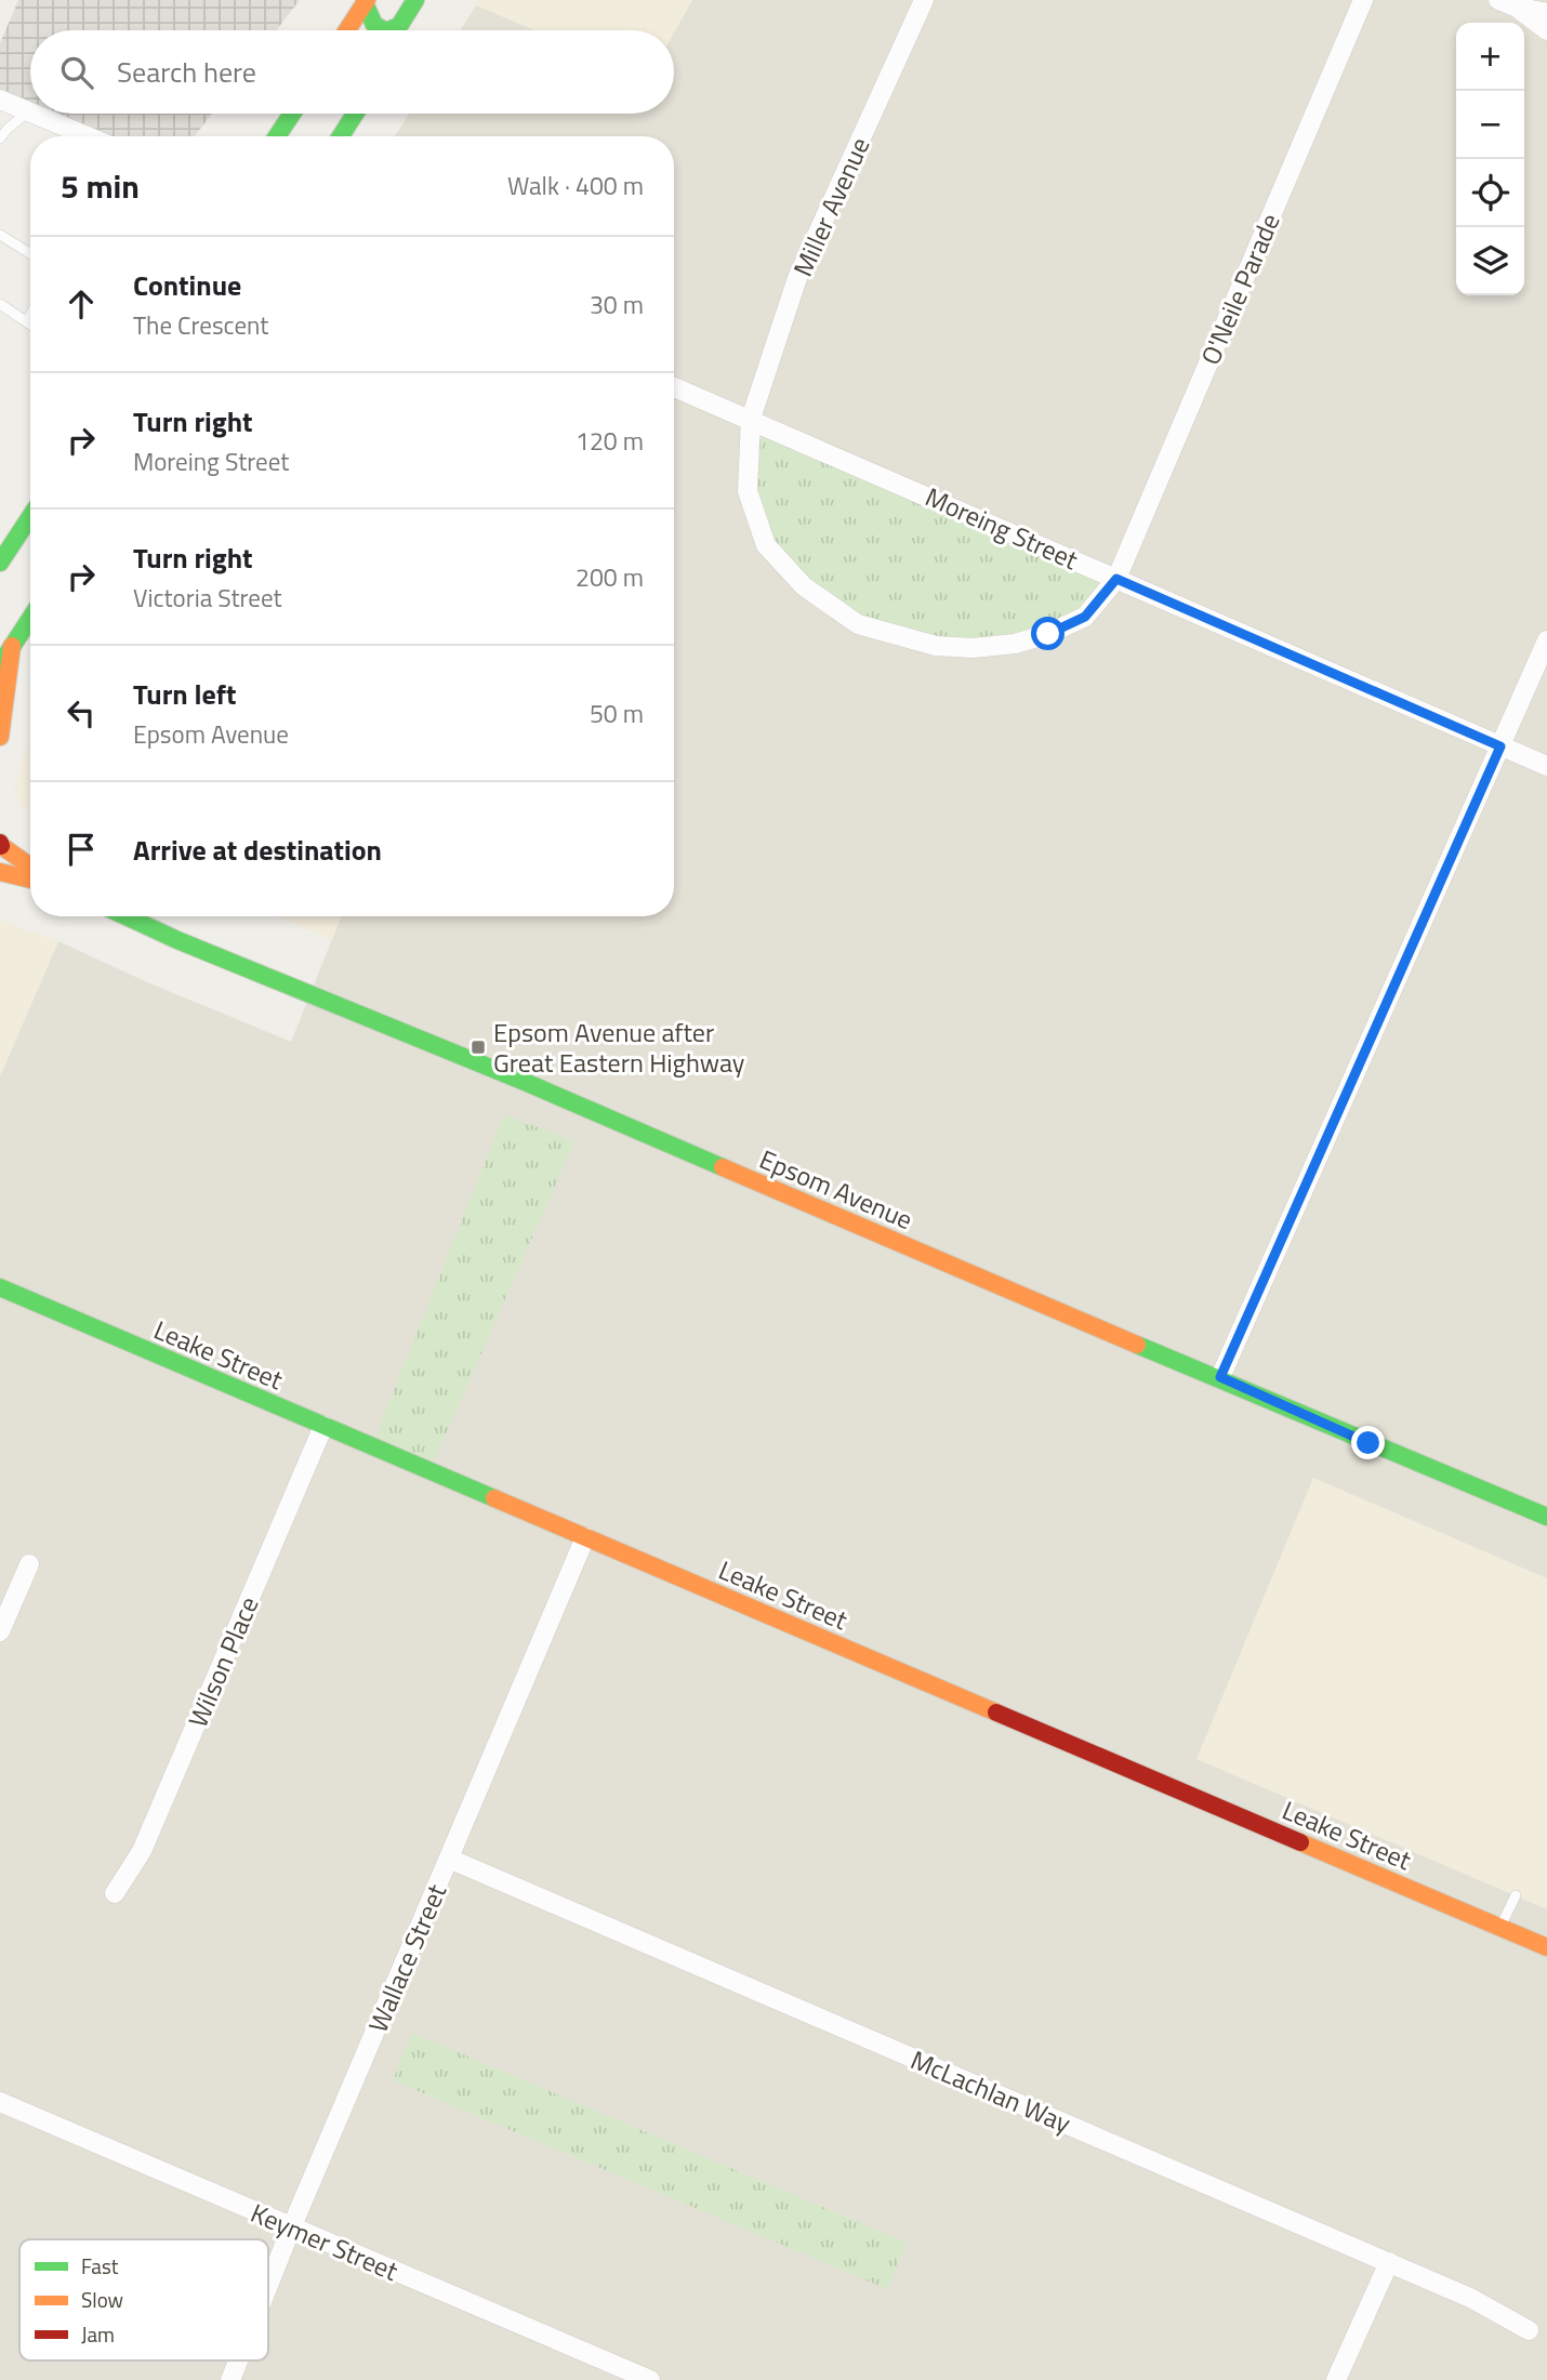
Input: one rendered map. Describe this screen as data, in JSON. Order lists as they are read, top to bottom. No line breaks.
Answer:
{"streets":{"main road":["Epsom Avenue","Leake Street"],"street":["Miller Avenue","O'Neile Parade","Moreing Street","Wilson Place","Wallace Street","McLachlan Way","Keymer Street"]},"crossings":[["Miller Avenue","O'Neile Parade"],["Miller Avenue","Moreing Street"],["O'Neile Parade","Moreing Street"],["Leake Street","Wilson Place"],["Leake Street","Wallace Street"],["Wallace Street","McLachlan Way"],["Wallace Street","Keymer Street"]],"places":{"transit":["Epsom Avenue after Great Eastern Highway"]},"legend":["Fast","Slow","Jam"],"page":{"map_buttons":["+","−"],"search":"Search here","heading":["5 min","Walk · 400 m"],"list":[["Continue","The Crescent","30 m"],["Turn right","Moreing Street","120 m"],["Turn right","Victoria Street","200 m"],["Turn left","Epsom Avenue","50 m"],"Arrive at destination"]}}
